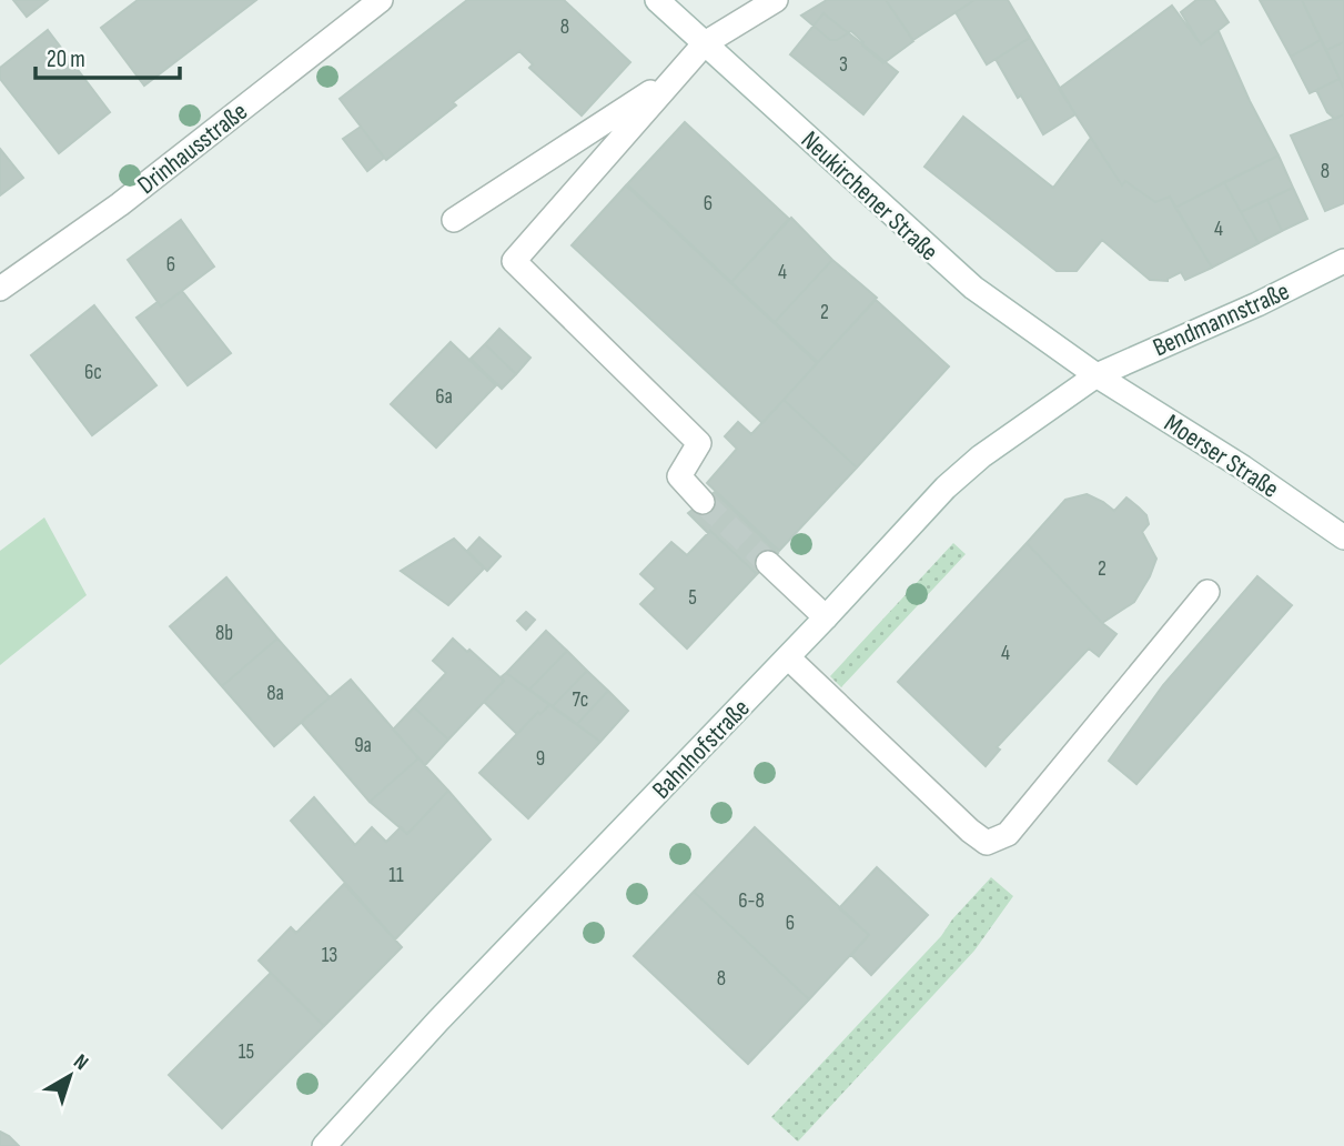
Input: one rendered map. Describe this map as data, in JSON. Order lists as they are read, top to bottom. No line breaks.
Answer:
{"streets":{"main road":["Drinhausstraße","Neukirchener Straße","Bendmannstraße","Moerser Straße","Bahnhofstraße"]},"crossings":[["Neukirchener Straße","Bendmannstraße"],["Neukirchener Straße","Moerser Straße"],["Neukirchener Straße","Bahnhofstraße"],["Bendmannstraße","Moerser Straße"],["Bendmannstraße","Bahnhofstraße"],["Moerser Straße","Bahnhofstraße"]],"house_numbers":["8","3","8","6","4","6","4","2","6c","6a","2","5","8b","4","8a","7c","9a","9","11","6-8","6","13","8","15"],"scale_bar":"20 m","north":"top right"}
